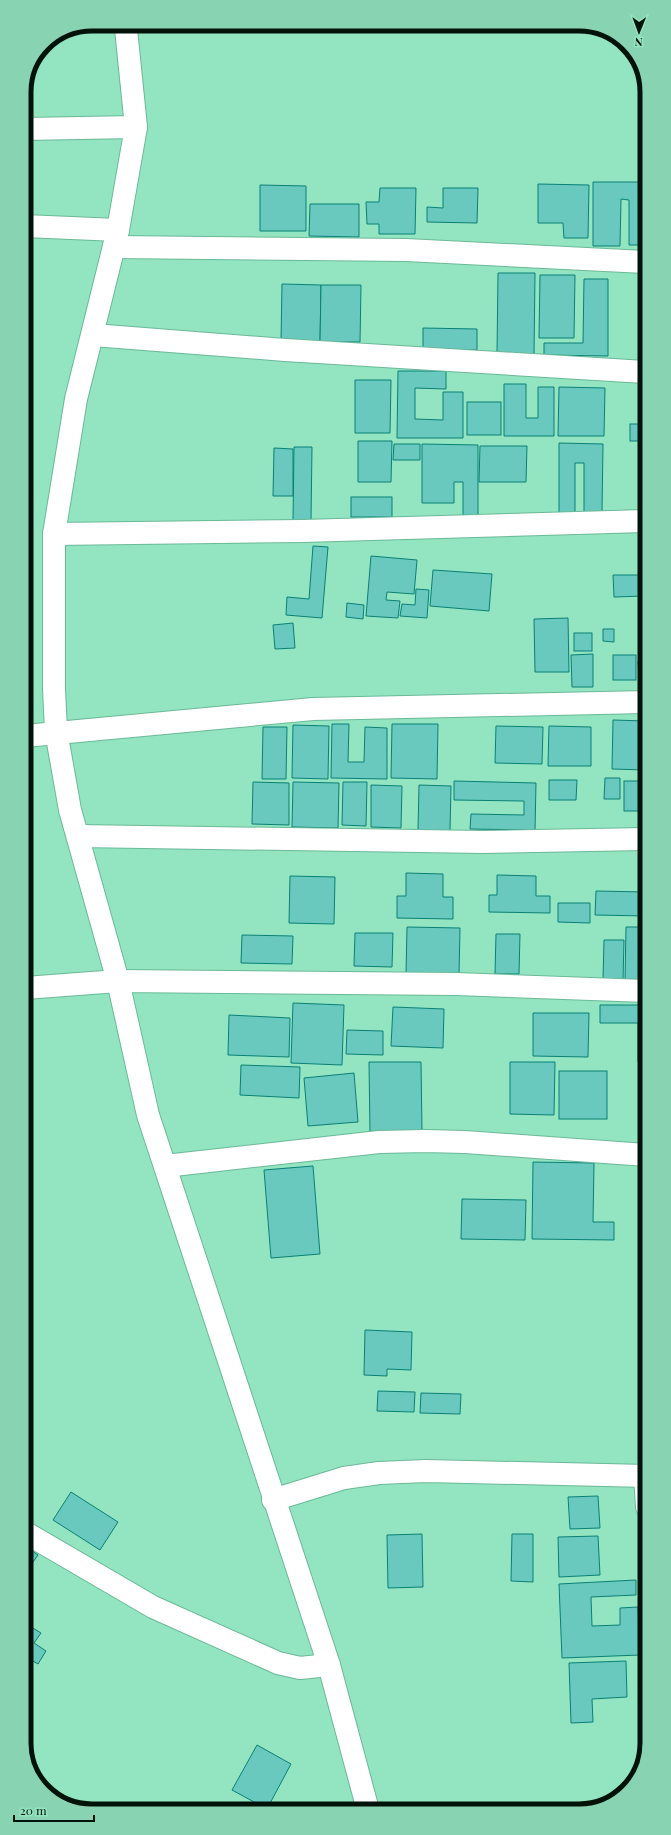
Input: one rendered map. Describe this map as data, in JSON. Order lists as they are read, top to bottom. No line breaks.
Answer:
{"scale_bar":"20 m","north":"bottom"}
